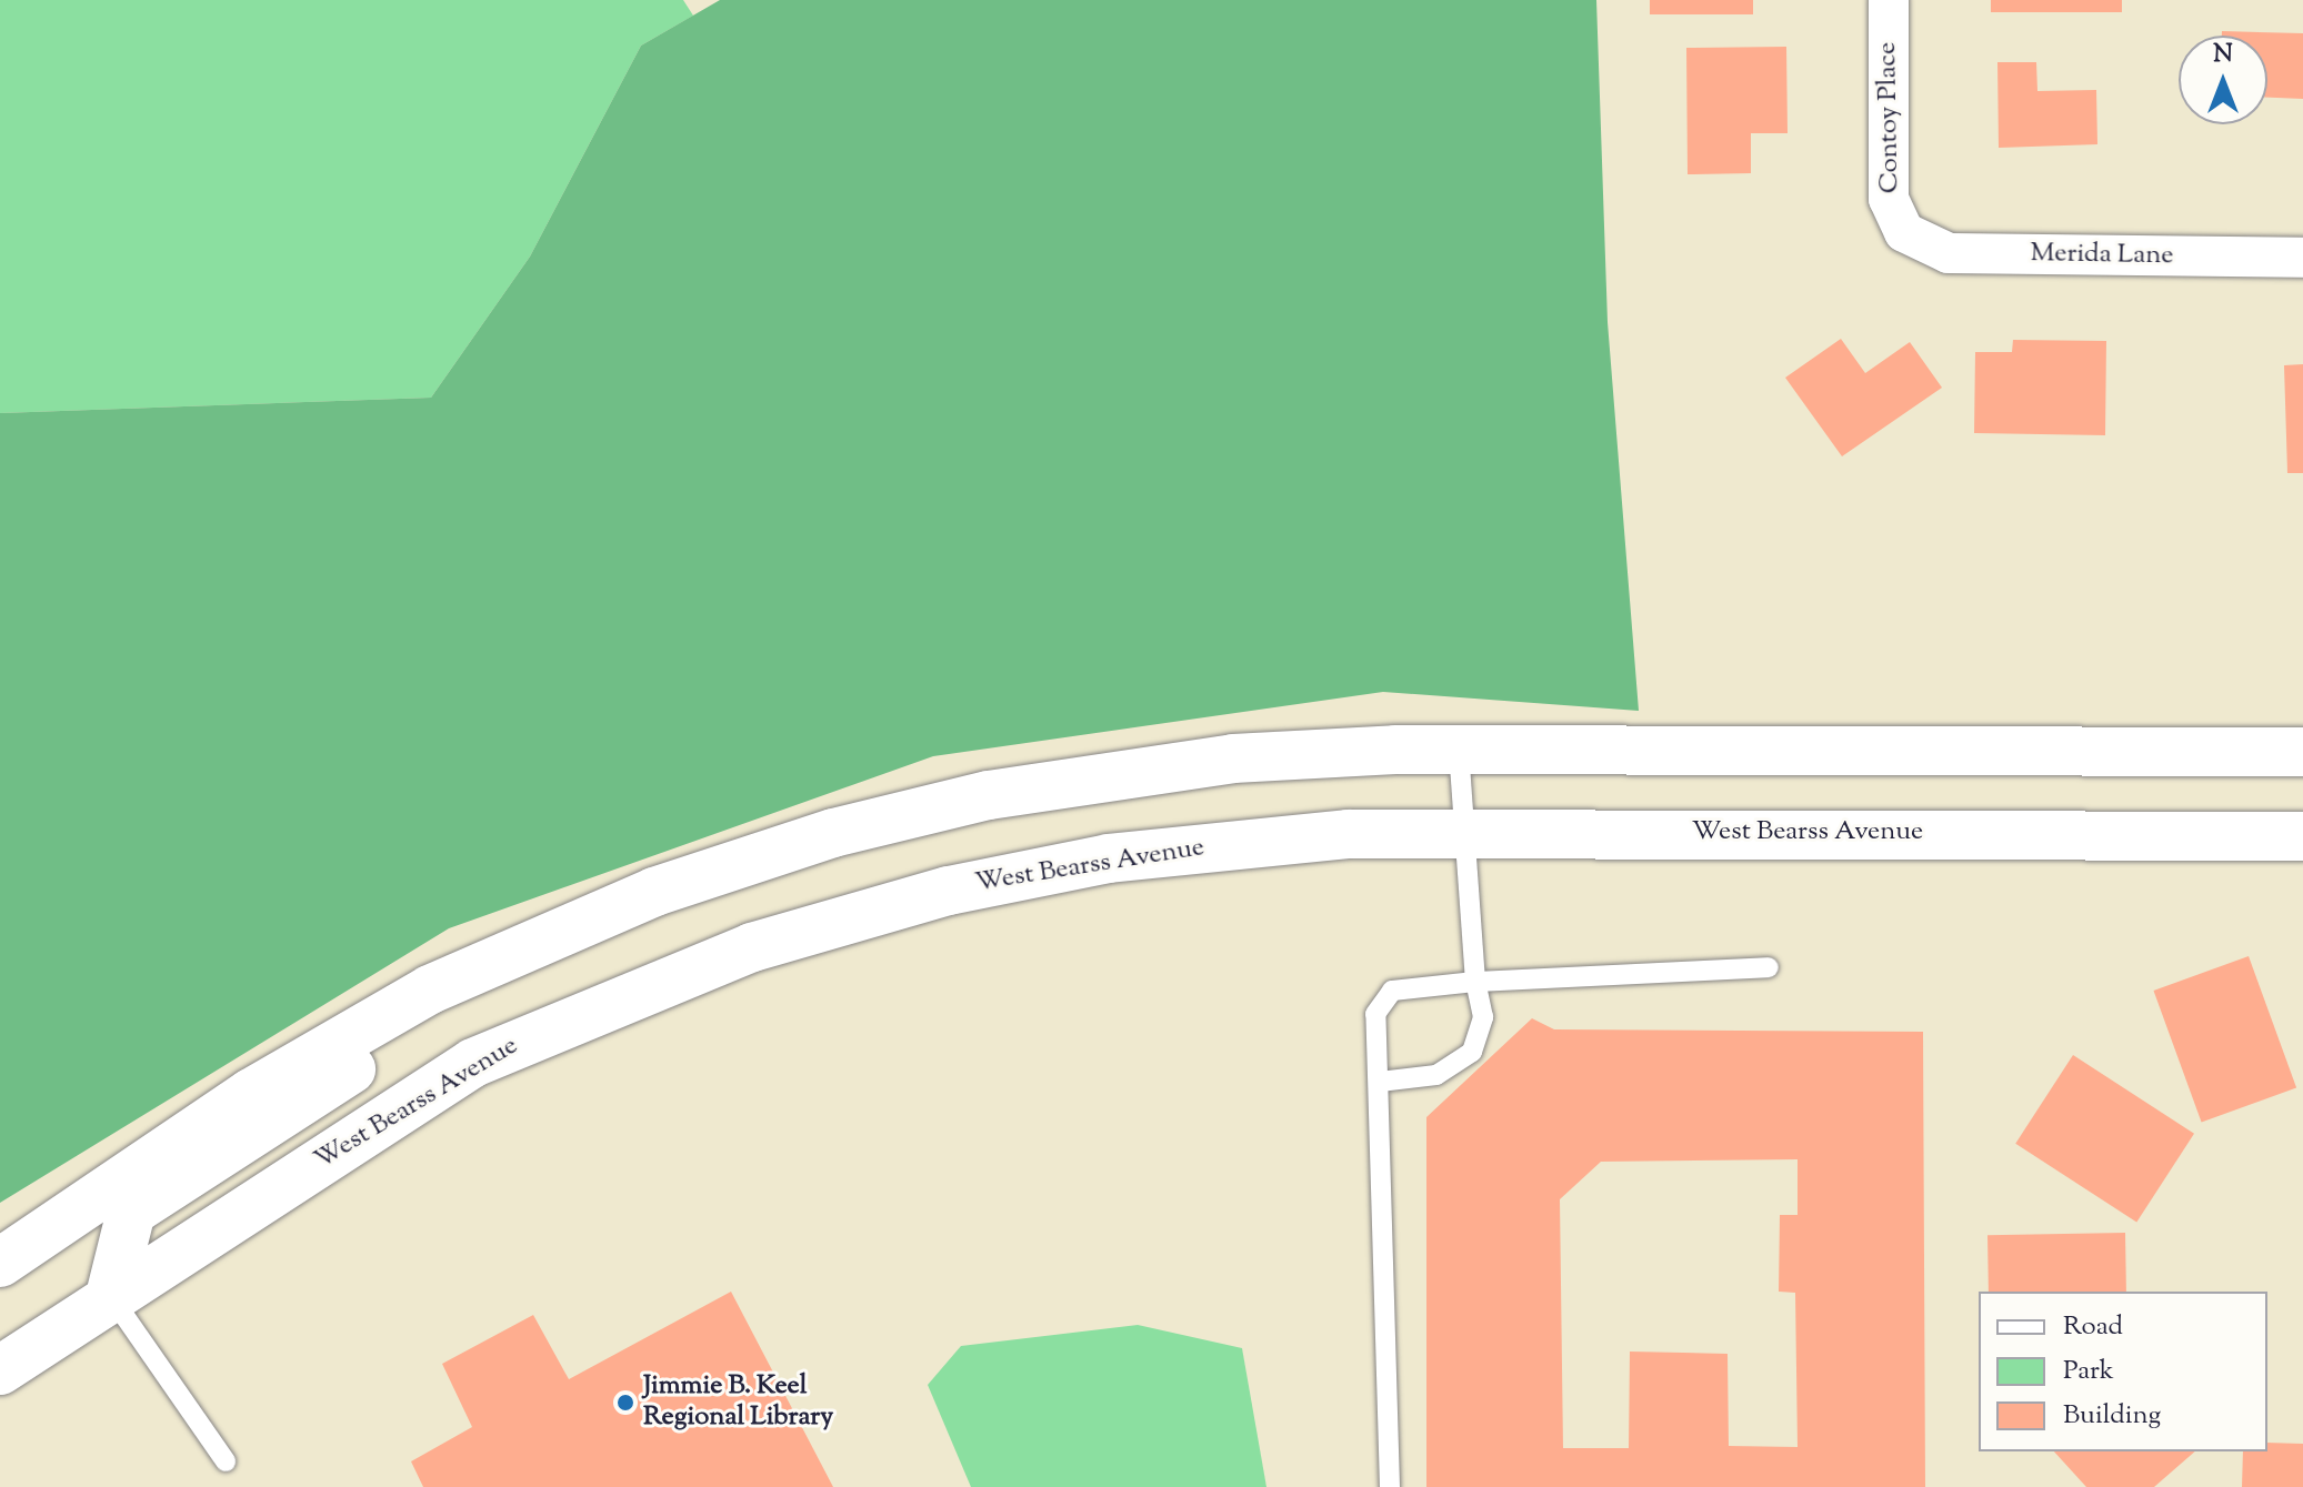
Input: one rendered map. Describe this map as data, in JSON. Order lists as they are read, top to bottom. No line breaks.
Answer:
{"streets":{"main road":["West Bearss Avenue"],"street":["Contoy Place","Merida Lane"]},"crossings":[["Contoy Place","Merida Lane"]],"places":["Jimmie B. Keel Regional Library"],"legend":["Road","Park","Building"],"north":"top"}
